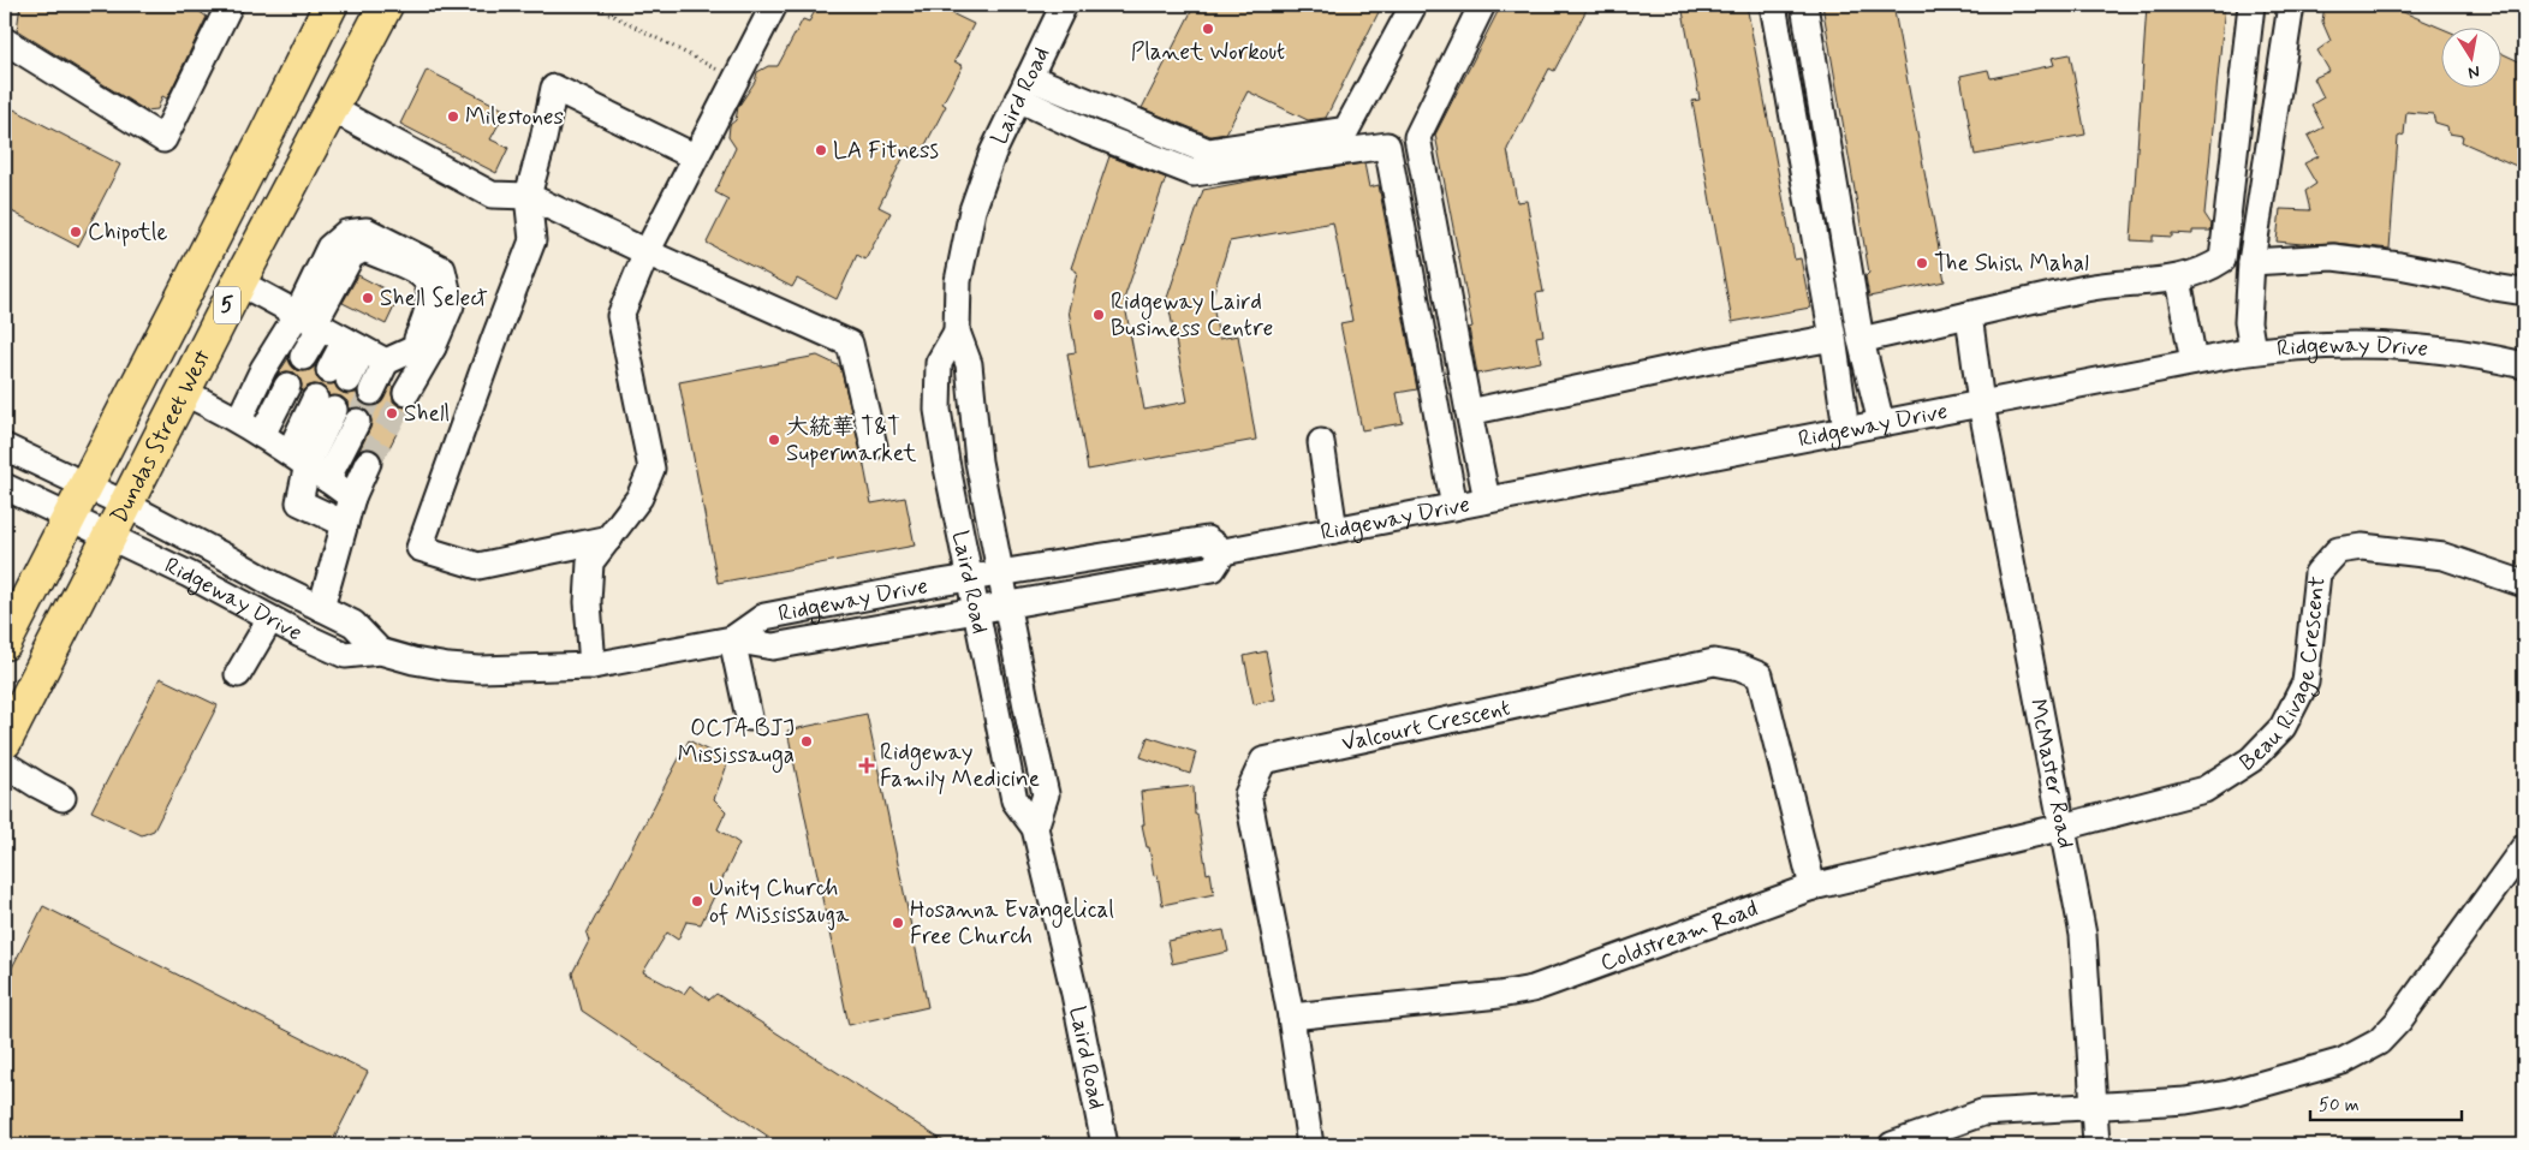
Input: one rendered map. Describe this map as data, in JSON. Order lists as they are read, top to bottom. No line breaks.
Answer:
{"streets":{"main road":["5","Dundas Street West"],"street":["Laird Road","Ridgeway Drive","Beau Rivage Crescent","Valcourt Crescent","McMaster Road","Coldstream Road"]},"crossings":[["Laird Road","Ridgeway Drive"],["Ridgeway Drive","Dundas Street West"],["Ridgeway Drive","McMaster Road"],["Beau Rivage Crescent","McMaster Road"],["Beau Rivage Crescent","Coldstream Road"],["Valcourt Crescent","Coldstream Road"],["McMaster Road","Coldstream Road"]],"places":{"other":["Planet Workout","Milestones","LA Fitness","Chipotle","The Shish Mahal","Shell Select","Ridgeway Laird Business Centre","Shell","大統華 T&T Supermarket","OCTA BJJ Mississauga","Unity Church of Mississauga","Hosanna Evangelical Free Church"],"health":["Ridgeway Family Medicine"]},"scale_bar":"50 m","north":"bottom"}
